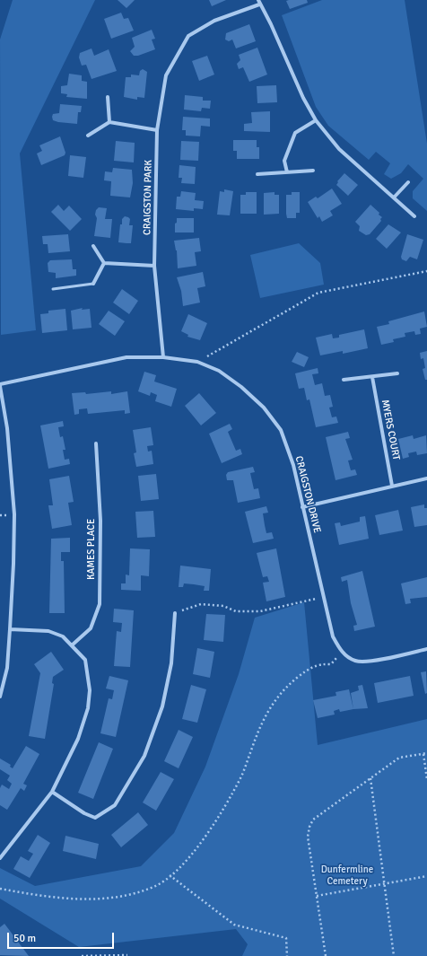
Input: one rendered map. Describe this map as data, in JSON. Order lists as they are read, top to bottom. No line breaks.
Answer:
{"streets":{"street":["CRAIGSTON PARK","MYERS COURT","CRAIGSTON DRIVE","KAMES PLACE"]},"crossings":[["CRAIGSTON PARK","CRAIGSTON DRIVE"]],"parks":["Dunfermline Cemetery"],"scale_bar":"50 m"}
